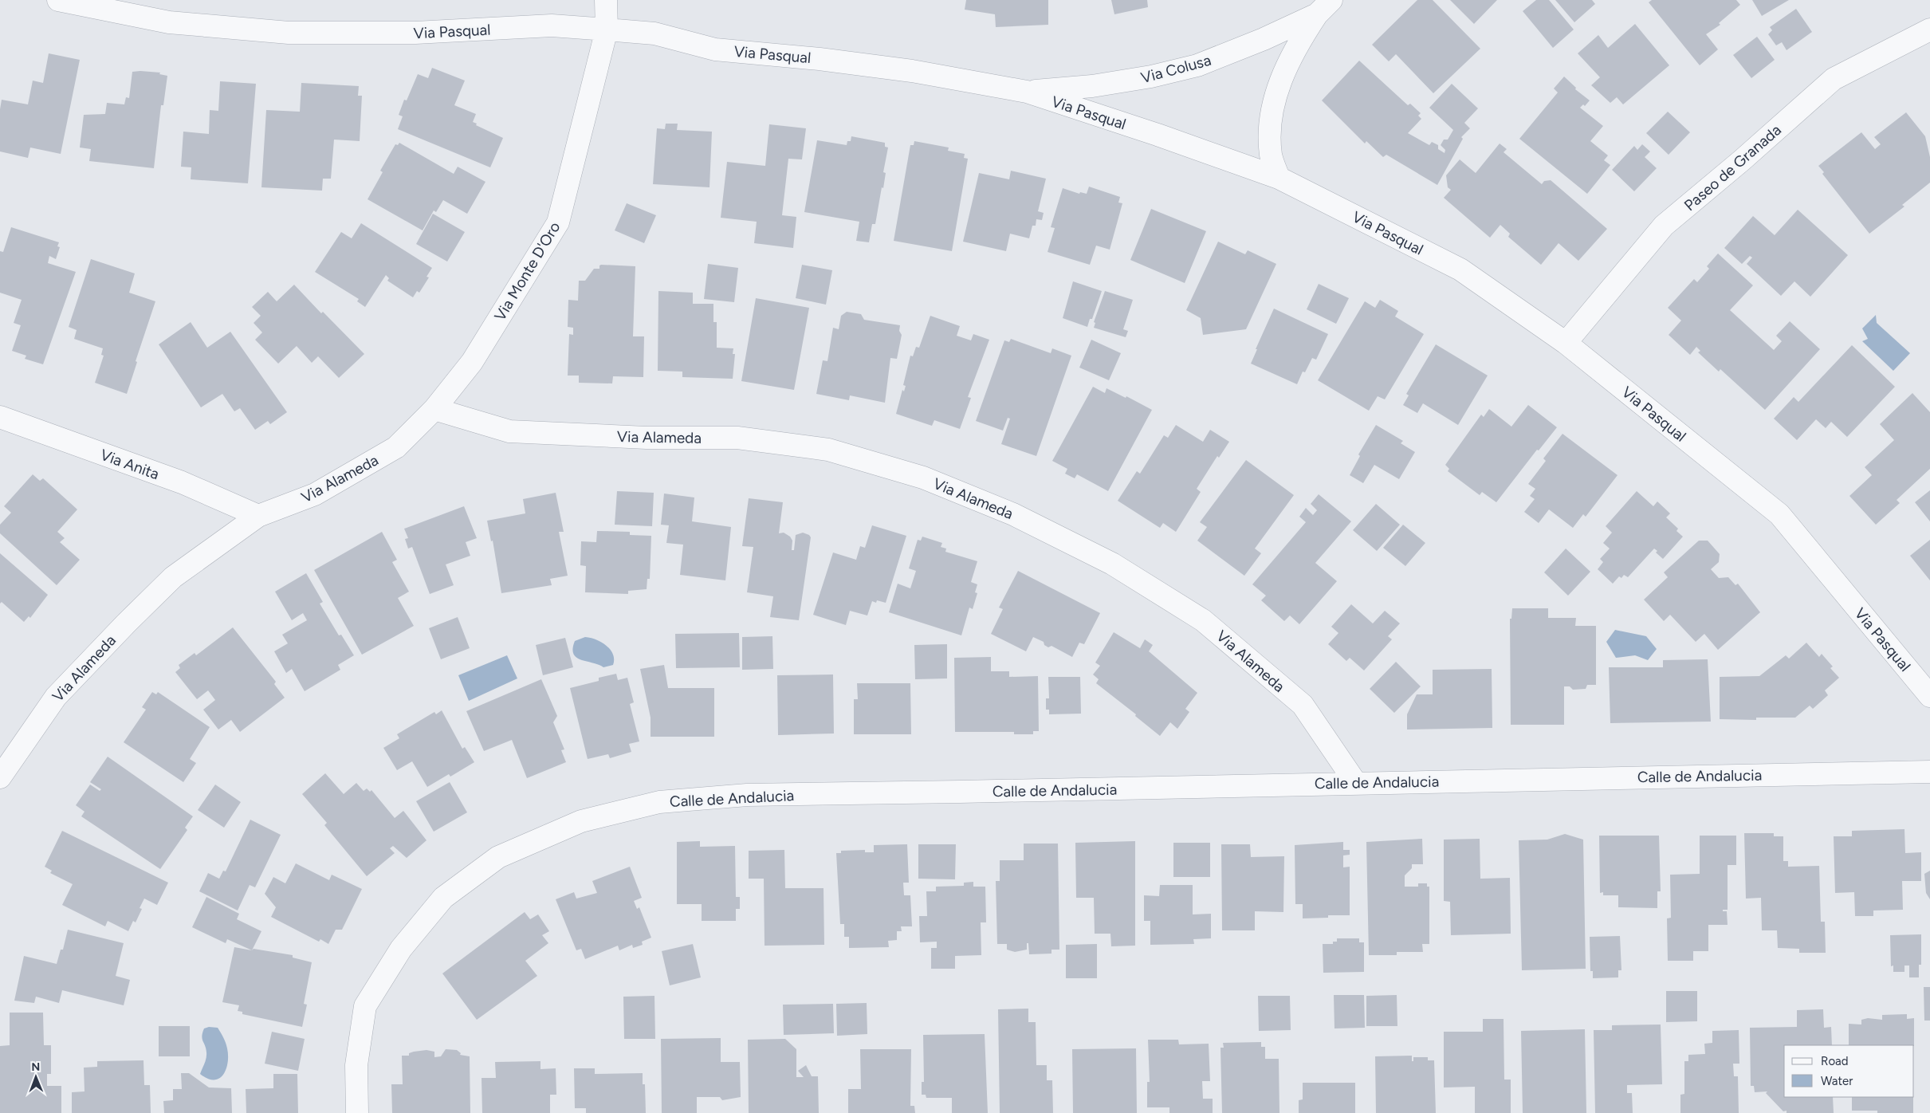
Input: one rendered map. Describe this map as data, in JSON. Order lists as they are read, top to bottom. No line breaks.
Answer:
{"streets":{"street":["Via Pasqual","Via Colusa","Paseo de Granada","Via Monte D'Oro","Via Alameda","Via Anita","Calle de Andalucia"]},"crossings":[["Via Pasqual","Via Colusa"],["Via Pasqual","Paseo de Granada"],["Via Pasqual","Via Monte D'Oro"],["Via Monte D'Oro","Via Alameda"],["Via Alameda","Via Anita"],["Via Alameda","Calle de Andalucia"]],"legend":["Road","Water"],"north":"top"}
